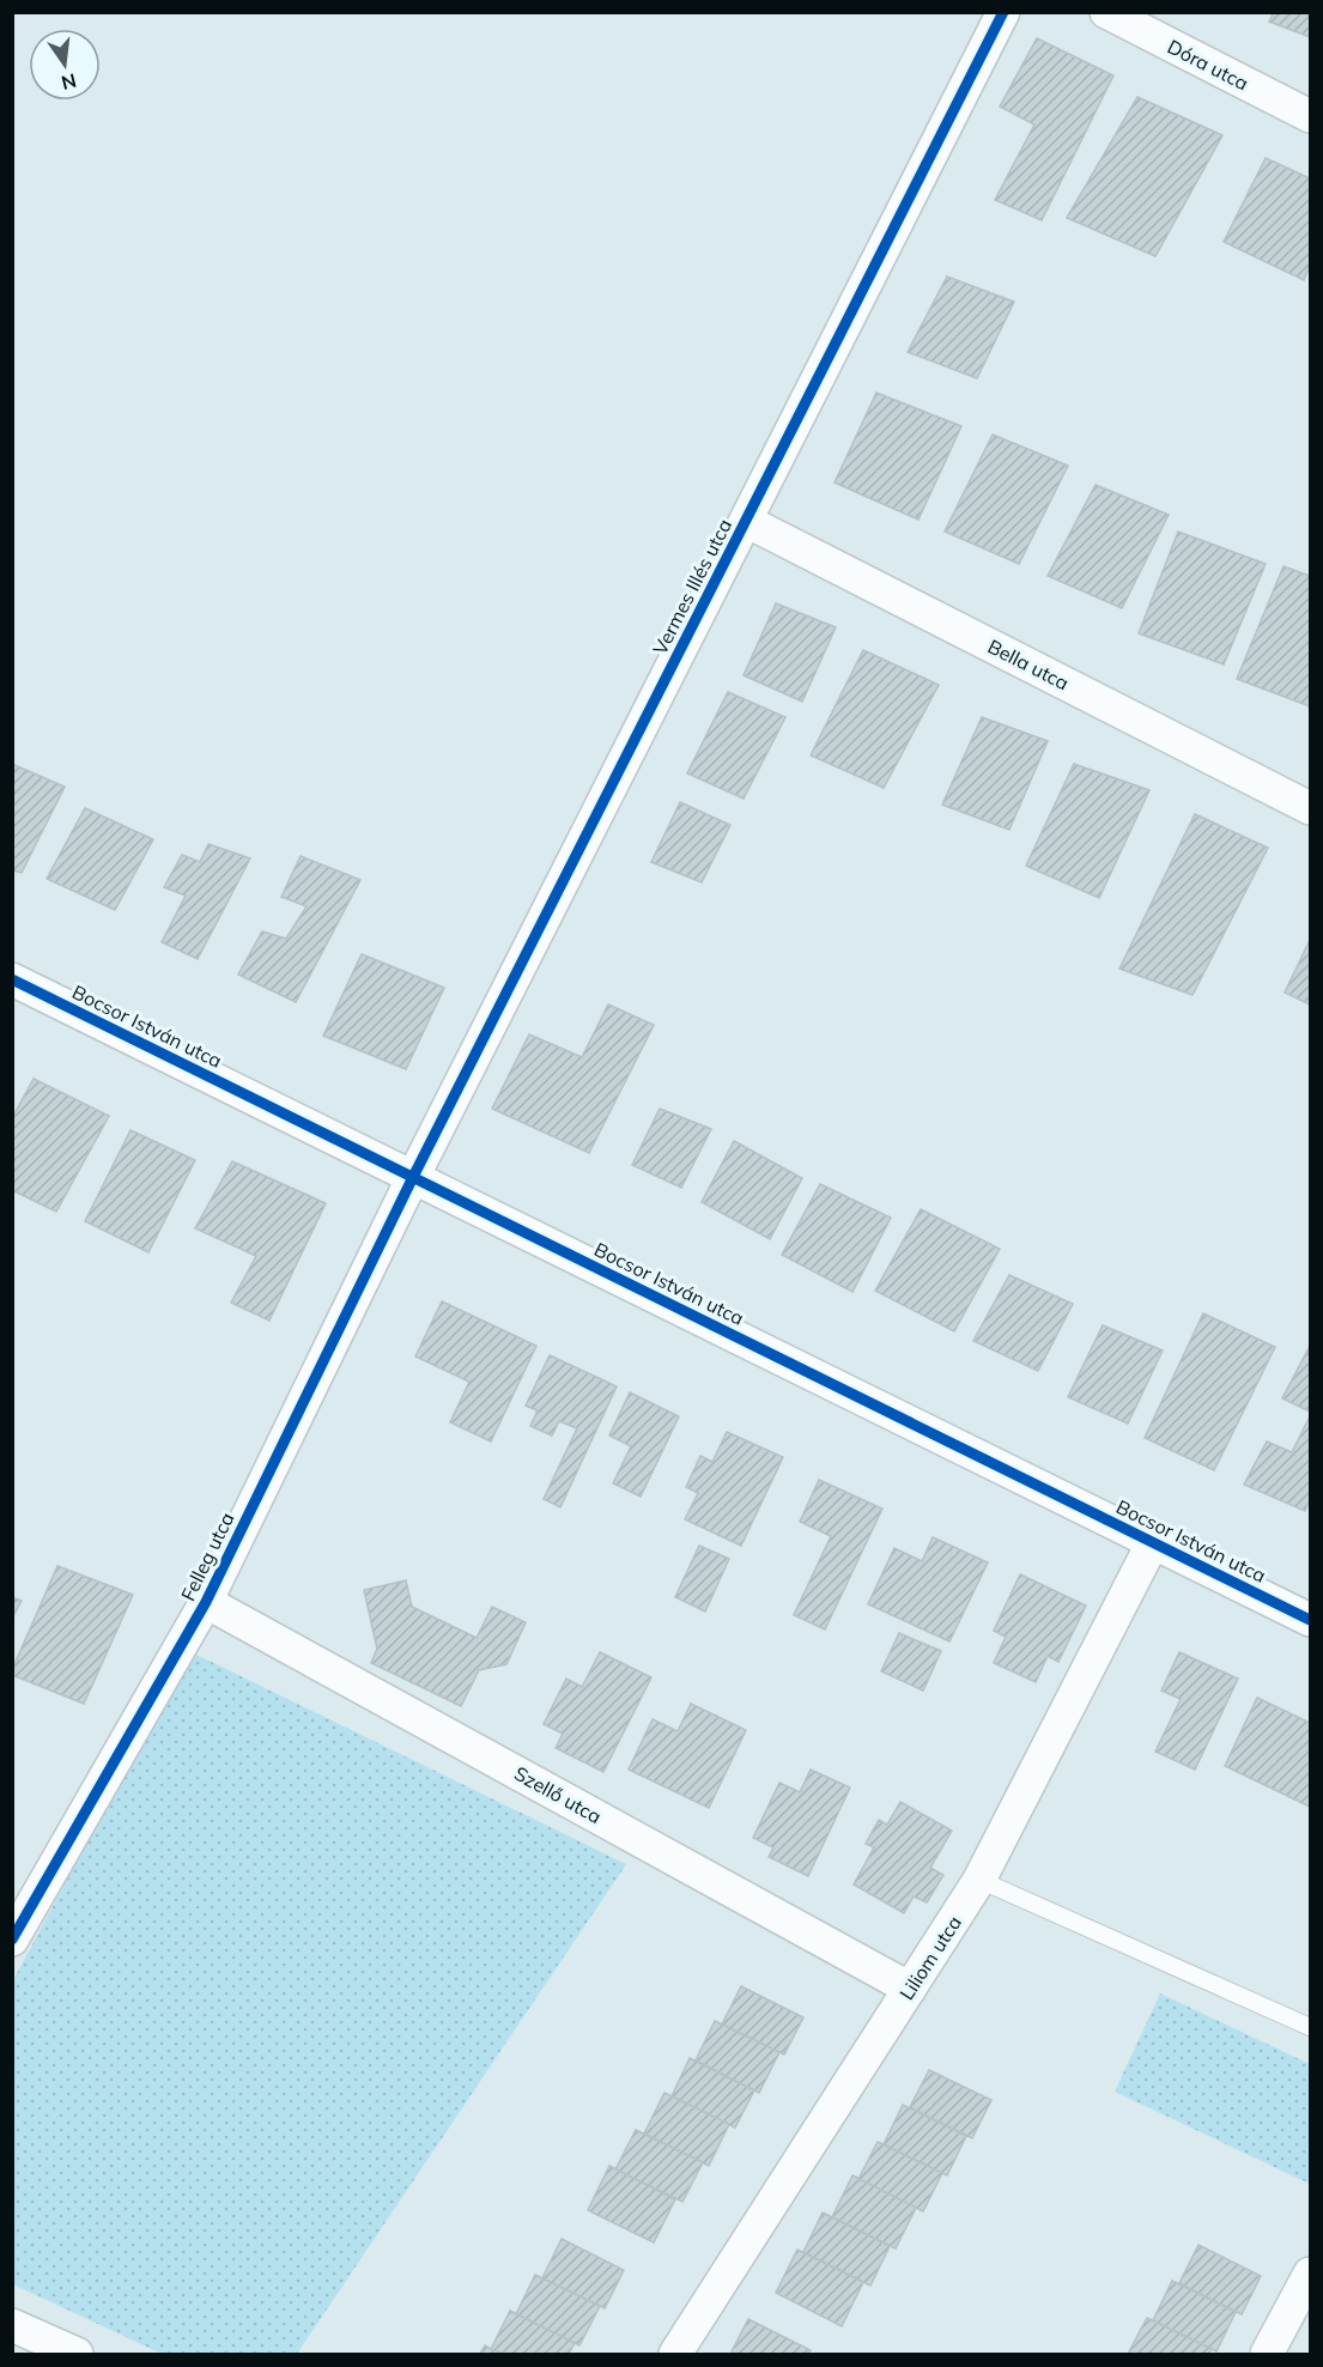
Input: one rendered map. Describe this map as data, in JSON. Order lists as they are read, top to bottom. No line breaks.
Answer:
{"streets":{"street":["Dóra utca","Vermes Illés utca","Bella utca","Bocsor István utca","Felleg utca","Szellő utca","Liliom utca"]},"crossings":[["Vermes Illés utca","Bella utca"],["Vermes Illés utca","Bocsor István utca"],["Vermes Illés utca","Felleg utca"],["Bocsor István utca","Felleg utca"],["Bocsor István utca","Liliom utca"],["Felleg utca","Szellő utca"],["Szellő utca","Liliom utca"]],"north":"bottom"}
